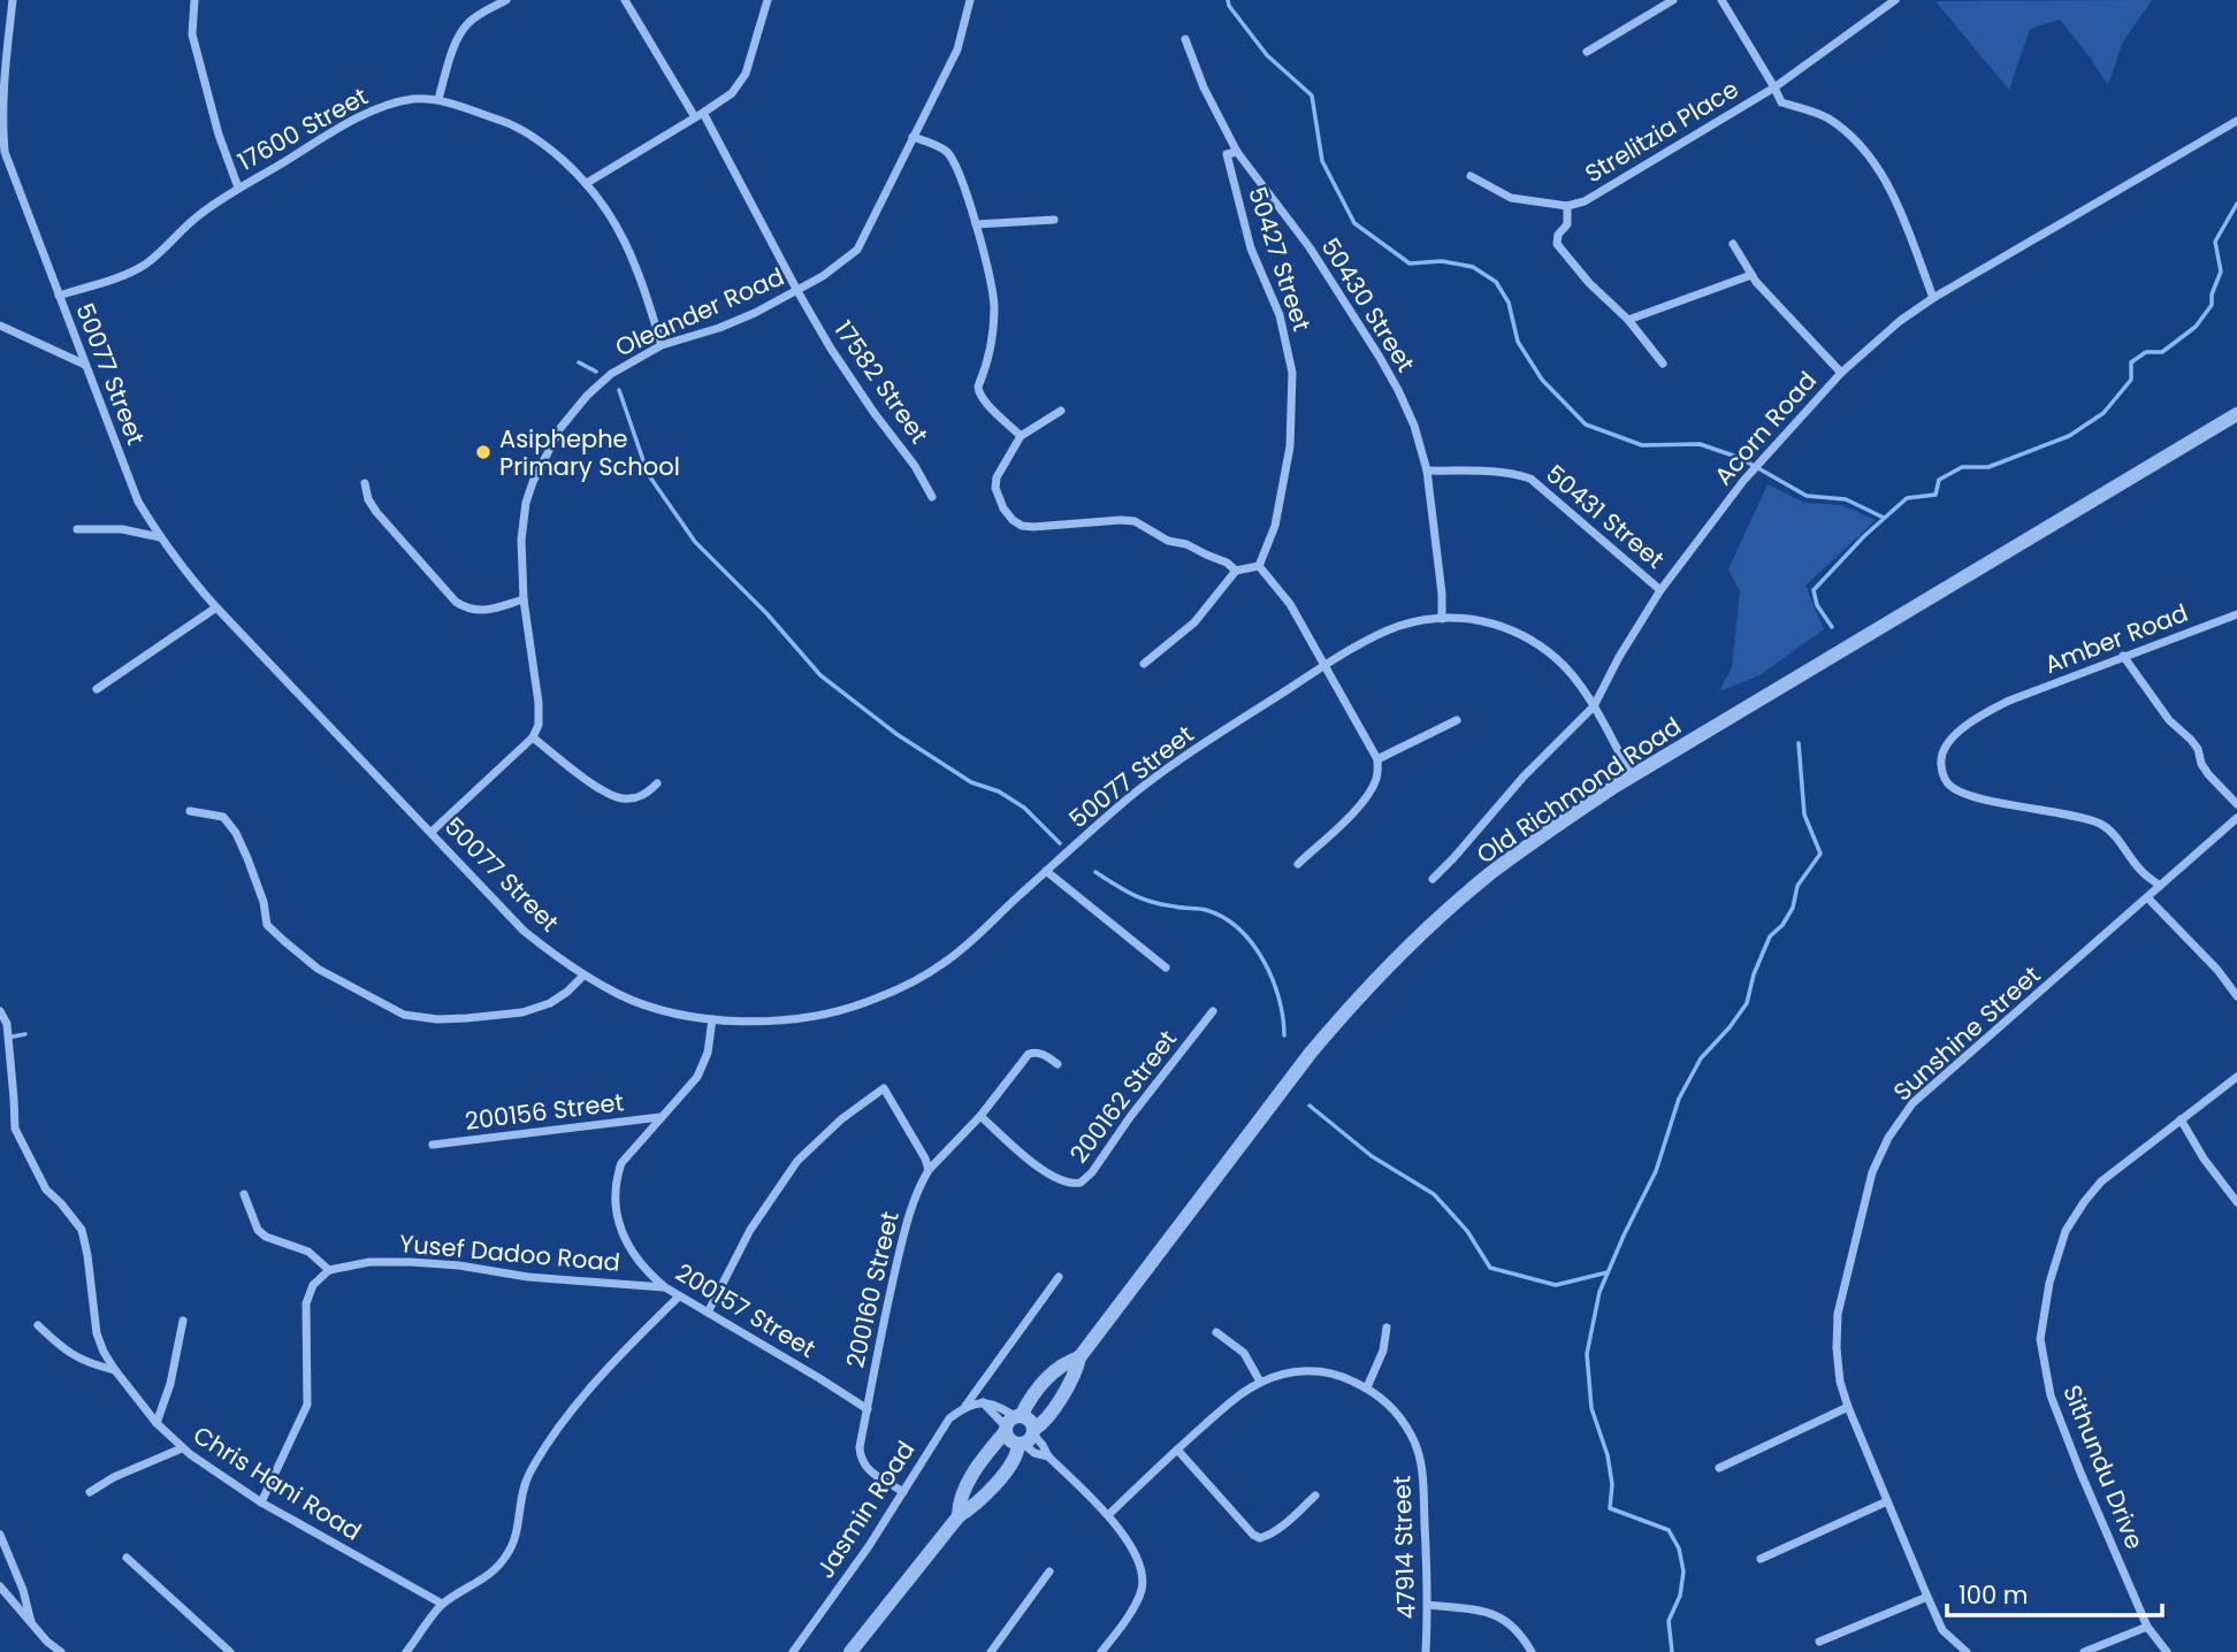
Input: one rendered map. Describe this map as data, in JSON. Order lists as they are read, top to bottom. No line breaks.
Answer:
{"streets":{"street":["17600 Street","Strelitzia Place","50427 Street","50430 Street","Oleander Road","50077 Street","17582 Street","Acorn Road","50431 Street","Amber Road","Old Richmond Road","Sunshine Street","200162 Street","200156 Street","Yusef Dadoo Road","200160 Street","200157 Street","Sithundu Drive","Chris Hani Road","Jasmin Road","47914 Street"]},"crossings":[["17600 Street","Oleander Road"],["17600 Street","50077 Street"],["Strelitzia Place","Acorn Road"],["50427 Street","50430 Street"],["50430 Street","50077 Street"],["50430 Street","50431 Street"],["Oleander Road","17582 Street"],["50077 Street","Acorn Road"],["50077 Street","Old Richmond Road"],["50077 Street","200157 Street"],["Acorn Road","50431 Street"],["Amber Road","Sunshine Street"],["200162 Street","200160 Street"],["200156 Street","200157 Street"],["Yusef Dadoo Road","200157 Street"],["200160 Street","200157 Street"],["200160 Street","Jasmin Road"]],"places":["Asiphephe Primary School"],"scale_bar":"100 m"}
